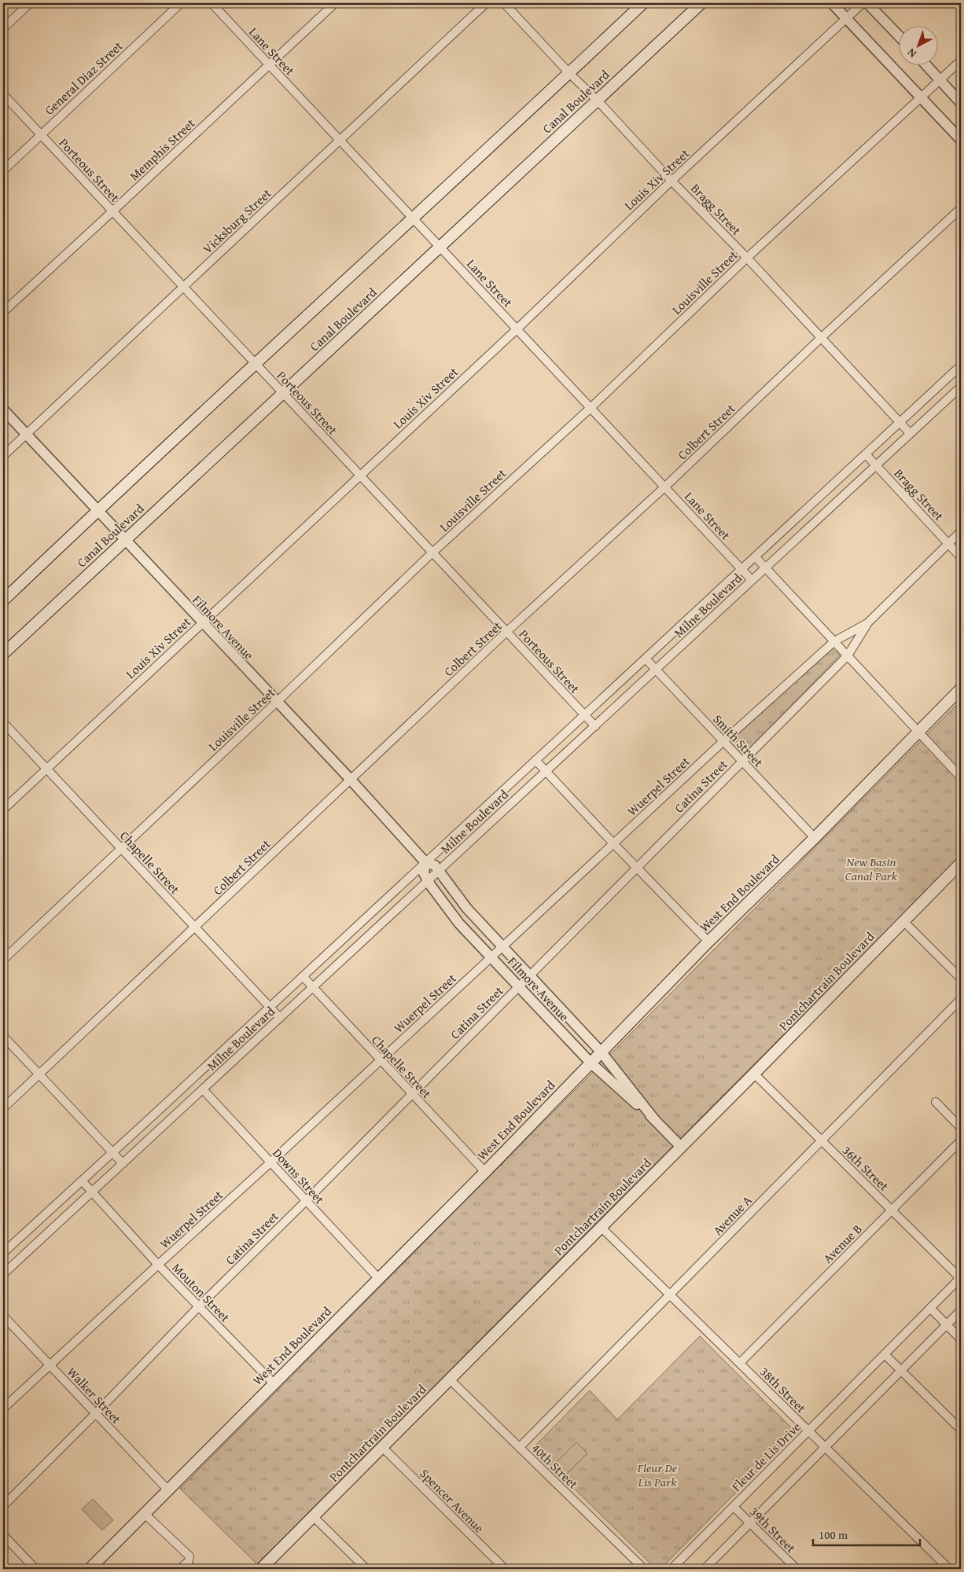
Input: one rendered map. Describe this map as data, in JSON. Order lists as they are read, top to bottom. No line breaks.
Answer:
{"streets":{"main road":["Canal Boulevard","West End Boulevard","Pontchartrain Boulevard"],"street":["Lane Street","General Diaz Street","Memphis Street","Porteous Street","Louis Xiv Street","Bragg Street","Vicksburg Street","Louisville Street","Colbert Street","Milne Boulevard","Filmore Avenue","Smith Street","Wuerpel Street","Catina Street","Chapelle Street","36th Street","Downs Street","Avenue A","Avenue B","Mouton Street","38th Street","Walker Street","Fleur de Lis Drive","40th Street","Spencer Avenue","39th Street"]},"crossings":[["Lane Street","Canal Boulevard"],["Lane Street","Memphis Street"],["Lane Street","Louis Xiv Street"],["Lane Street","Vicksburg Street"],["Lane Street","Louisville Street"],["Lane Street","Colbert Street"],["Lane Street","Milne Boulevard"],["General Diaz Street","Porteous Street"],["Canal Boulevard","Porteous Street"],["Canal Boulevard","Bragg Street"],["Canal Boulevard","Filmore Avenue"],["Memphis Street","Porteous Street"],["Porteous Street","Louis Xiv Street"],["Porteous Street","Vicksburg Street"],["Porteous Street","Louisville Street"],["Porteous Street","Colbert Street"],["Porteous Street","Milne Boulevard"],["Louis Xiv Street","Bragg Street"],["Louis Xiv Street","Filmore Avenue"],["Louis Xiv Street","Chapelle Street"],["Bragg Street","Louisville Street"],["Bragg Street","Colbert Street"],["Bragg Street","Milne Boulevard"],["Bragg Street","Catina Street"],["Vicksburg Street","Filmore Avenue"],["Louisville Street","Filmore Avenue"],["Louisville Street","Chapelle Street"],["Colbert Street","Filmore Avenue"],["Colbert Street","Chapelle Street"],["Milne Boulevard","Filmore Avenue"],["Milne Boulevard","Smith Street"],["Milne Boulevard","Chapelle Street"],["Milne Boulevard","Downs Street"],["Milne Boulevard","Mouton Street"],["Filmore Avenue","Wuerpel Street"],["Filmore Avenue","Catina Street"],["Filmore Avenue","West End Boulevard"],["Filmore Avenue","Pontchartrain Boulevard"],["Smith Street","Wuerpel Street"],["Smith Street","Catina Street"],["Smith Street","West End Boulevard"],["Wuerpel Street","Catina Street"],["Wuerpel Street","Chapelle Street"],["Wuerpel Street","Downs Street"],["Wuerpel Street","Mouton Street"],["Wuerpel Street","Walker Street"],["Catina Street","Chapelle Street"],["Catina Street","Downs Street"],["Catina Street","Mouton Street"],["Catina Street","Walker Street"],["Chapelle Street","West End Boulevard"],["West End Boulevard","Downs Street"],["West End Boulevard","Mouton Street"],["West End Boulevard","Walker Street"],["Pontchartrain Boulevard","36th Street"],["Pontchartrain Boulevard","38th Street"],["Pontchartrain Boulevard","40th Street"],["Pontchartrain Boulevard","Spencer Avenue"],["36th Street","Avenue A"],["36th Street","Avenue B"],["36th Street","Fleur de Lis Drive"],["Avenue A","38th Street"],["Avenue A","40th Street"],["Avenue B","38th Street"],["38th Street","Fleur de Lis Drive"],["Fleur de Lis Drive","39th Street"]],"parks":["New Basin Canal Park","Fleur De Lis Park"],"scale_bar":"100 m","north":"bottom left"}
